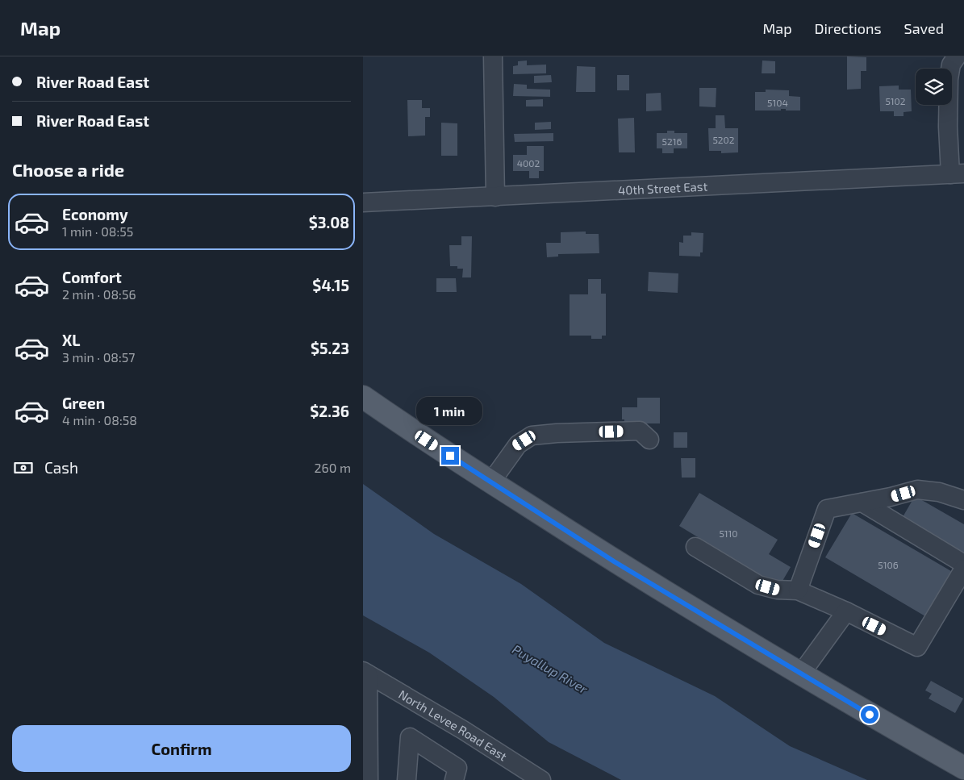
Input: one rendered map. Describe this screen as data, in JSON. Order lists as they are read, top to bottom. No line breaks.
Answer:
{"streets":{"street":["40th Street East","North Levee Road East"]},"water":["Puyallup River"],"house_numbers":["5102","5104","5202","5216","4002","5110","5106"],"page":{"header":"Map","nav":["Map","Directions","Saved"],"banner":["River Road East","River Road East"],"heading":"Choose a ride","list":[{"name":"Economy","note":"1 min · 08:55","value":"$3.08"},{"name":"Comfort","note":"2 min · 08:56","value":"$4.15"},{"name":"XL","note":"3 min · 08:57","value":"$5.23"},{"name":"Green","note":"4 min · 08:58","value":"$2.36"}],"bubble":"1 min","pay":["Cash","260 m"],"buttons":"Confirm"}}
